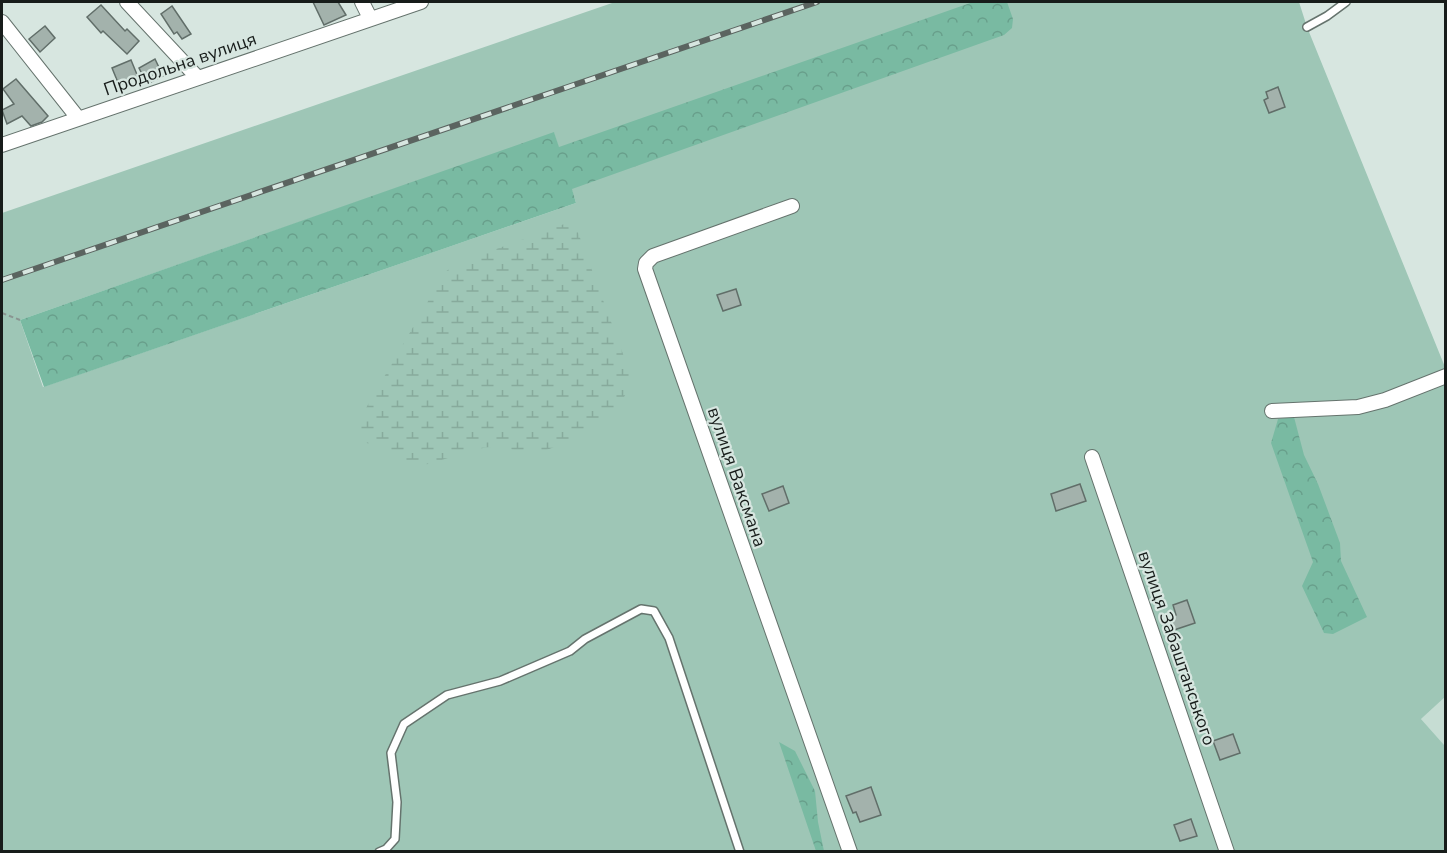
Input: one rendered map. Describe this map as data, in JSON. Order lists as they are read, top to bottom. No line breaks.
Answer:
{"streets":{"street":["Продольна вулиця","вулиця Ваксмана","вулиця Забаштанського"]}}
